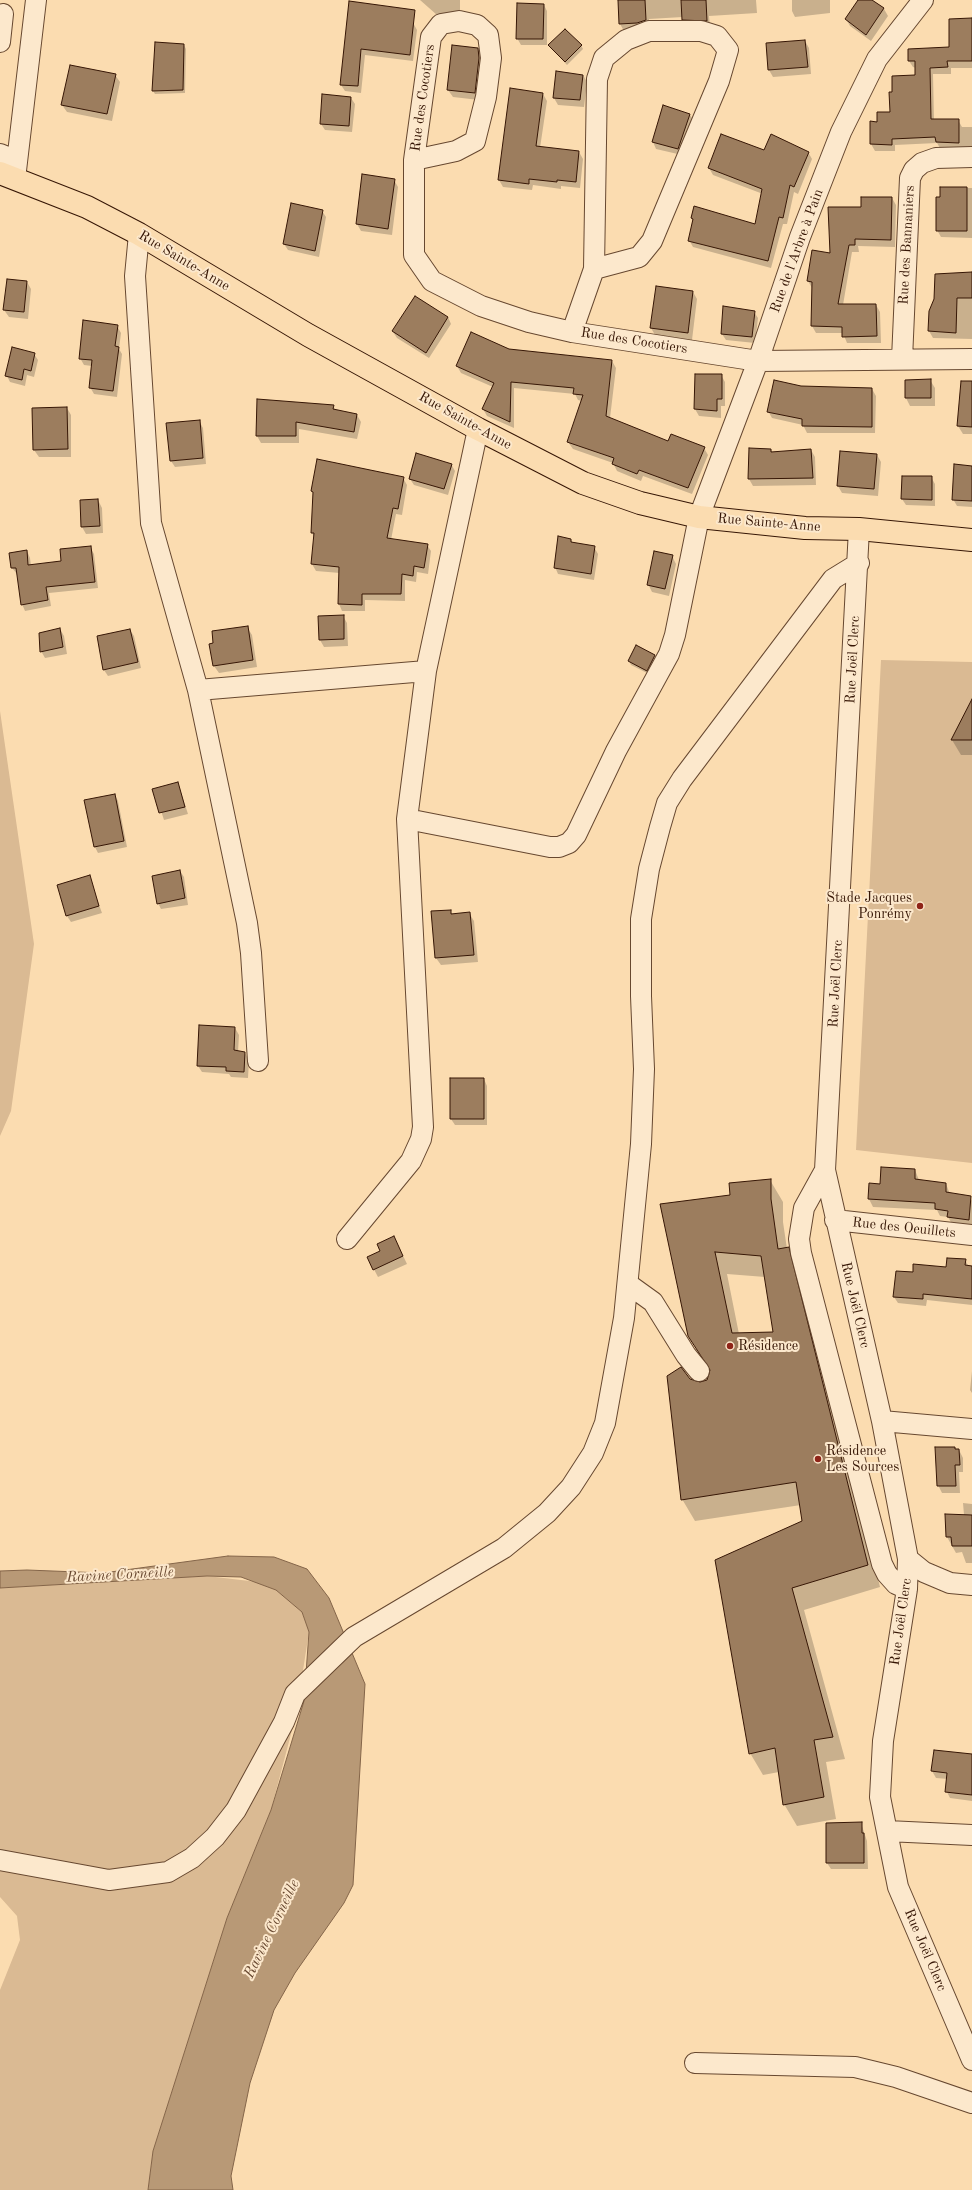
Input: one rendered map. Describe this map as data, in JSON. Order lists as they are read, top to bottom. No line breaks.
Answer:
{"streets":{"main road":["Rue Sainte-Anne"],"street":["Rue des Cocotiers","Rue des Bannaniers","Rue de l'Arbre à Pain","Rue Joël Clerc","Rue des Oeuillets"]},"crossings":[["Rue des Cocotiers","Rue des Bannaniers"],["Rue des Cocotiers","Rue de l'Arbre à Pain"],["Rue de l'Arbre à Pain","Rue Sainte-Anne"],["Rue Sainte-Anne","Rue Joël Clerc"],["Rue Joël Clerc","Rue des Oeuillets"]],"water":["Ravine Corneille"],"places":["Stade Jacques Ponrémy","Résidence","Résidence Les Sources"]}
